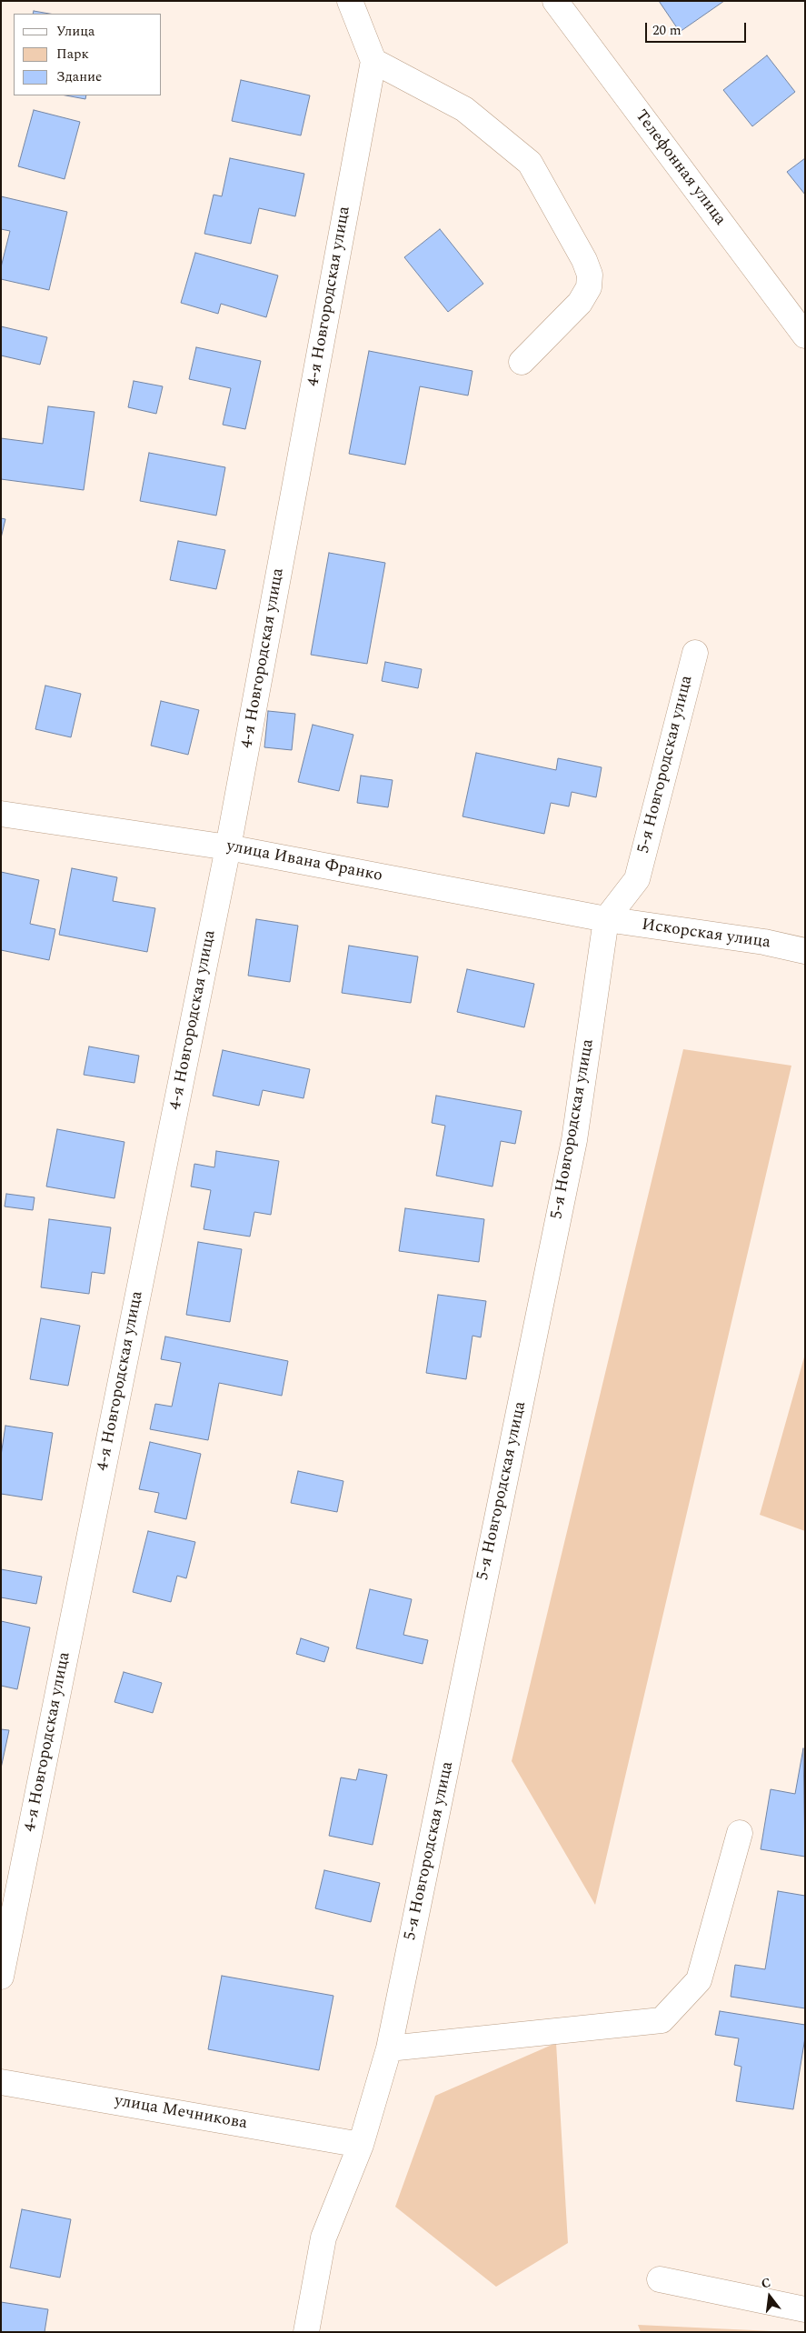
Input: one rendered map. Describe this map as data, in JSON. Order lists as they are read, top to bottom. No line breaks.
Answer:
{"streets":{"street":["Телефонная улица","4-я Новгородская улица","5-я Новгородская улица","улица Ивана Франко","Искорская улица","улица Мечникова"]},"crossings":[["4-я Новгородская улица","улица Ивана Франко"],["5-я Новгородская улица","улица Ивана Франко"],["5-я Новгородская улица","Искорская улица"],["5-я Новгородская улица","улица Мечникова"],["улица Ивана Франко","Искорская улица"]],"legend":["Улица","Парк","Здание"],"scale_bar":"20 m","north":"top"}
